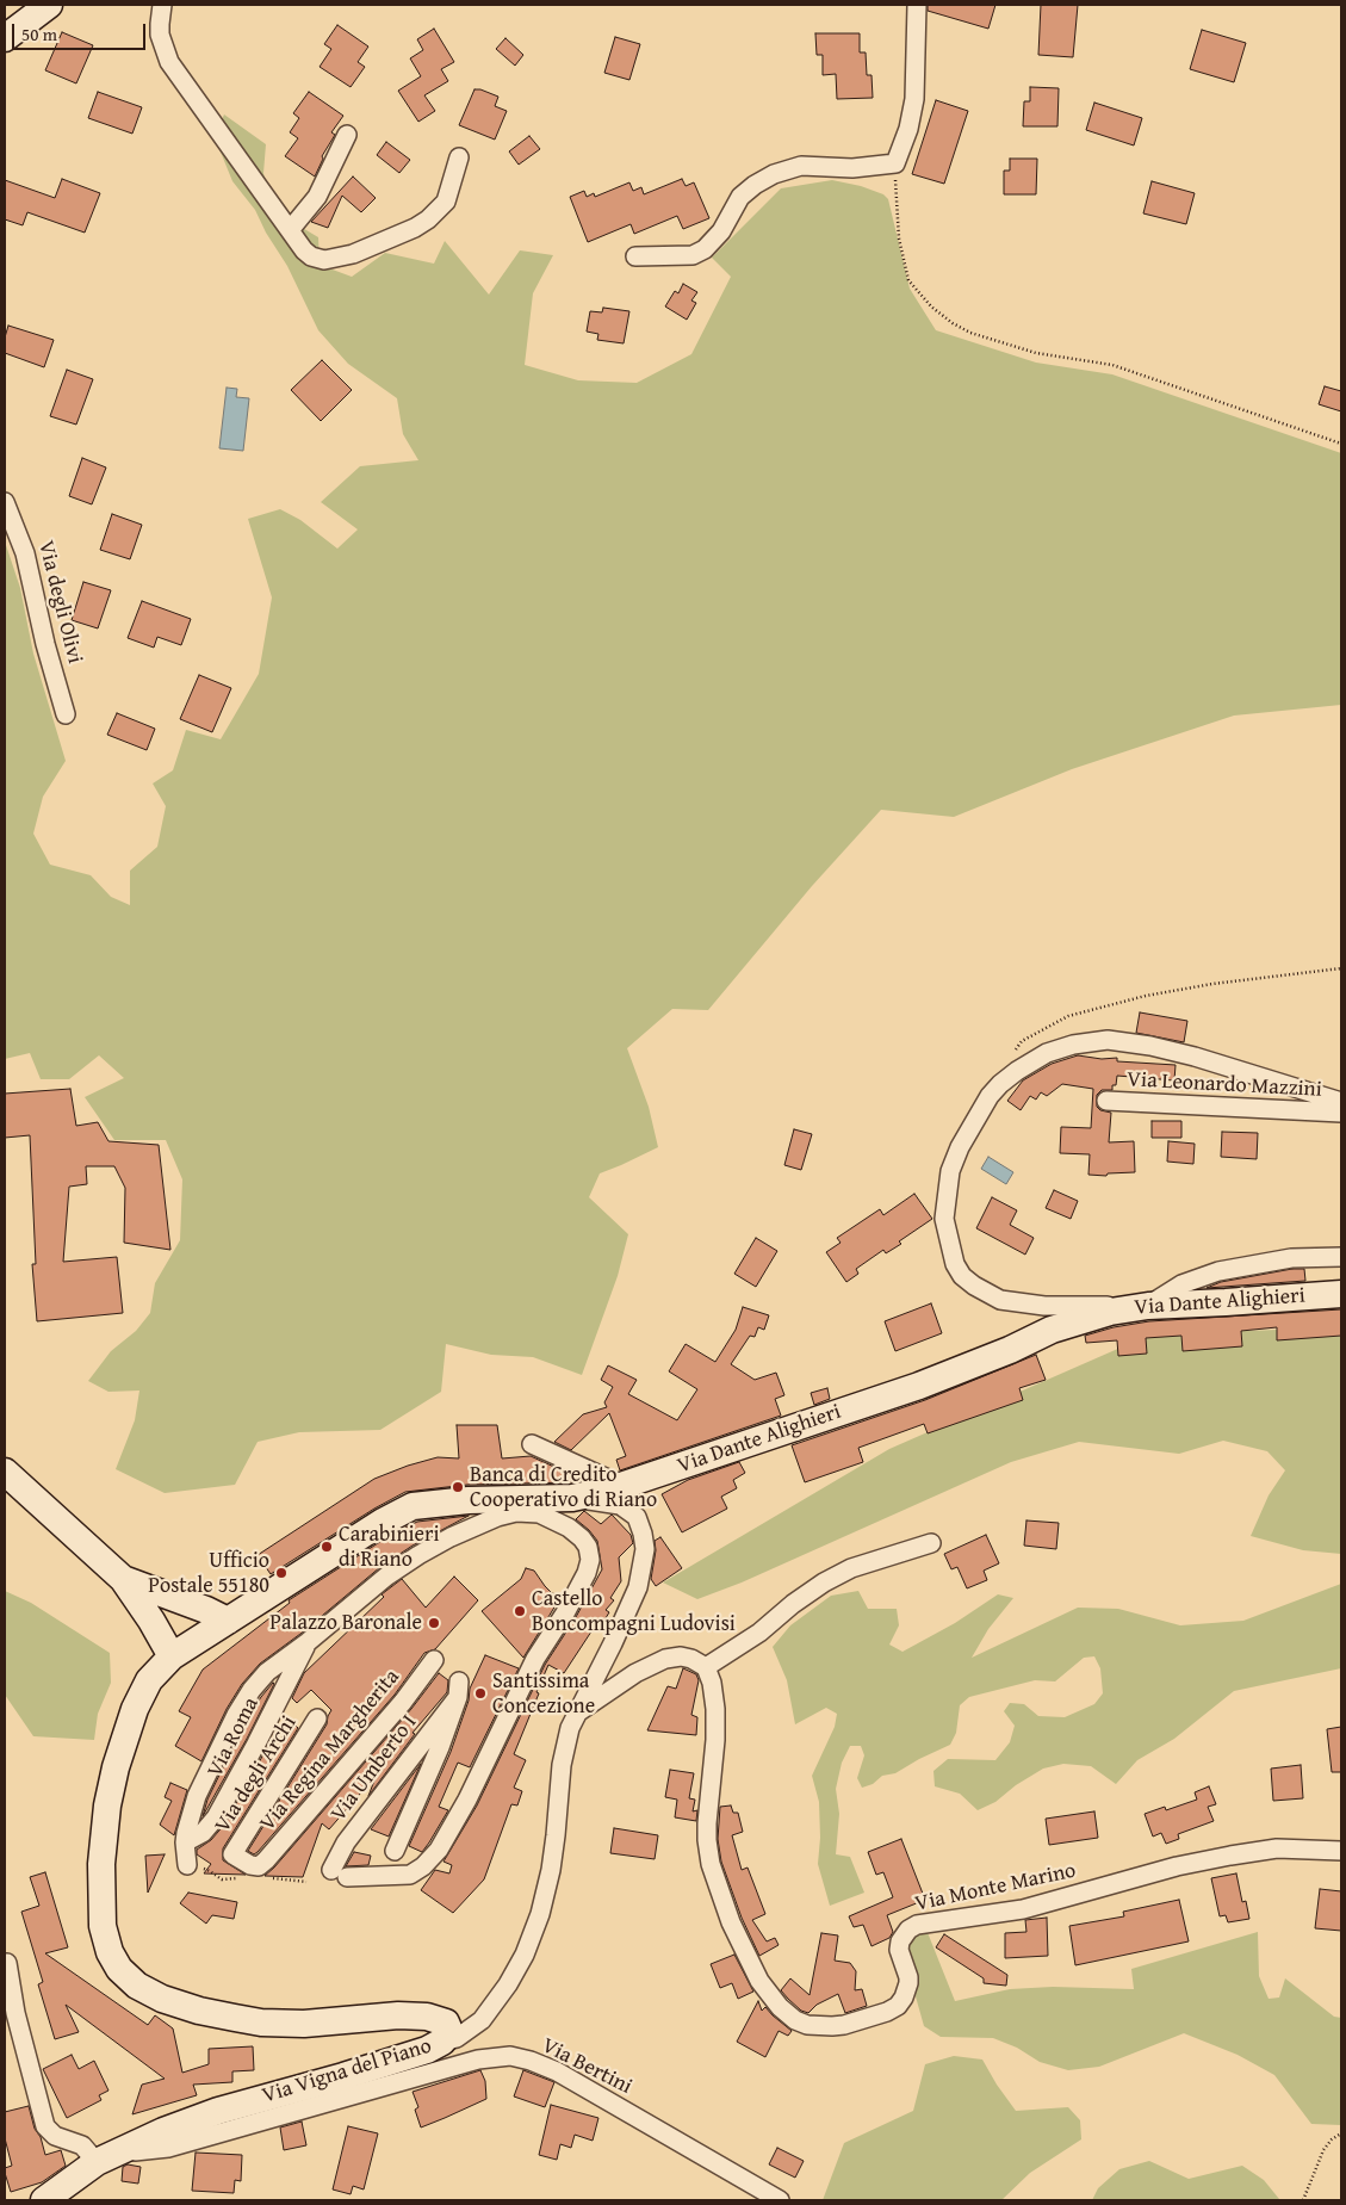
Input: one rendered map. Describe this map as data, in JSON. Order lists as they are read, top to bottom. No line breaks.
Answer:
{"streets":{"main road":["Via Dante Alighieri","Via Vigna del Piano"],"street":["Via degli Olivi","Via Leonardo Mazzini","Via Roma","Via Regina Margherita","Via Umberto I","Via degli Archi","Via Monte Marino","Via Bertini"]},"crossings":[["Via Dante Alighieri","Via Umberto I"],["Via Dante Alighieri","Via Vigna del Piano"],["Via Regina Margherita","Via degli Archi"],["Via Bertini","Via Vigna del Piano"]],"places":["Banca di Credito Cooperativo di Riano","Carabinieri di Riano","Ufficio Postale 55180","Castello Boncompagni Ludovisi","Palazzo Baronale","Santissima Concezione"],"scale_bar":"50 m"}
